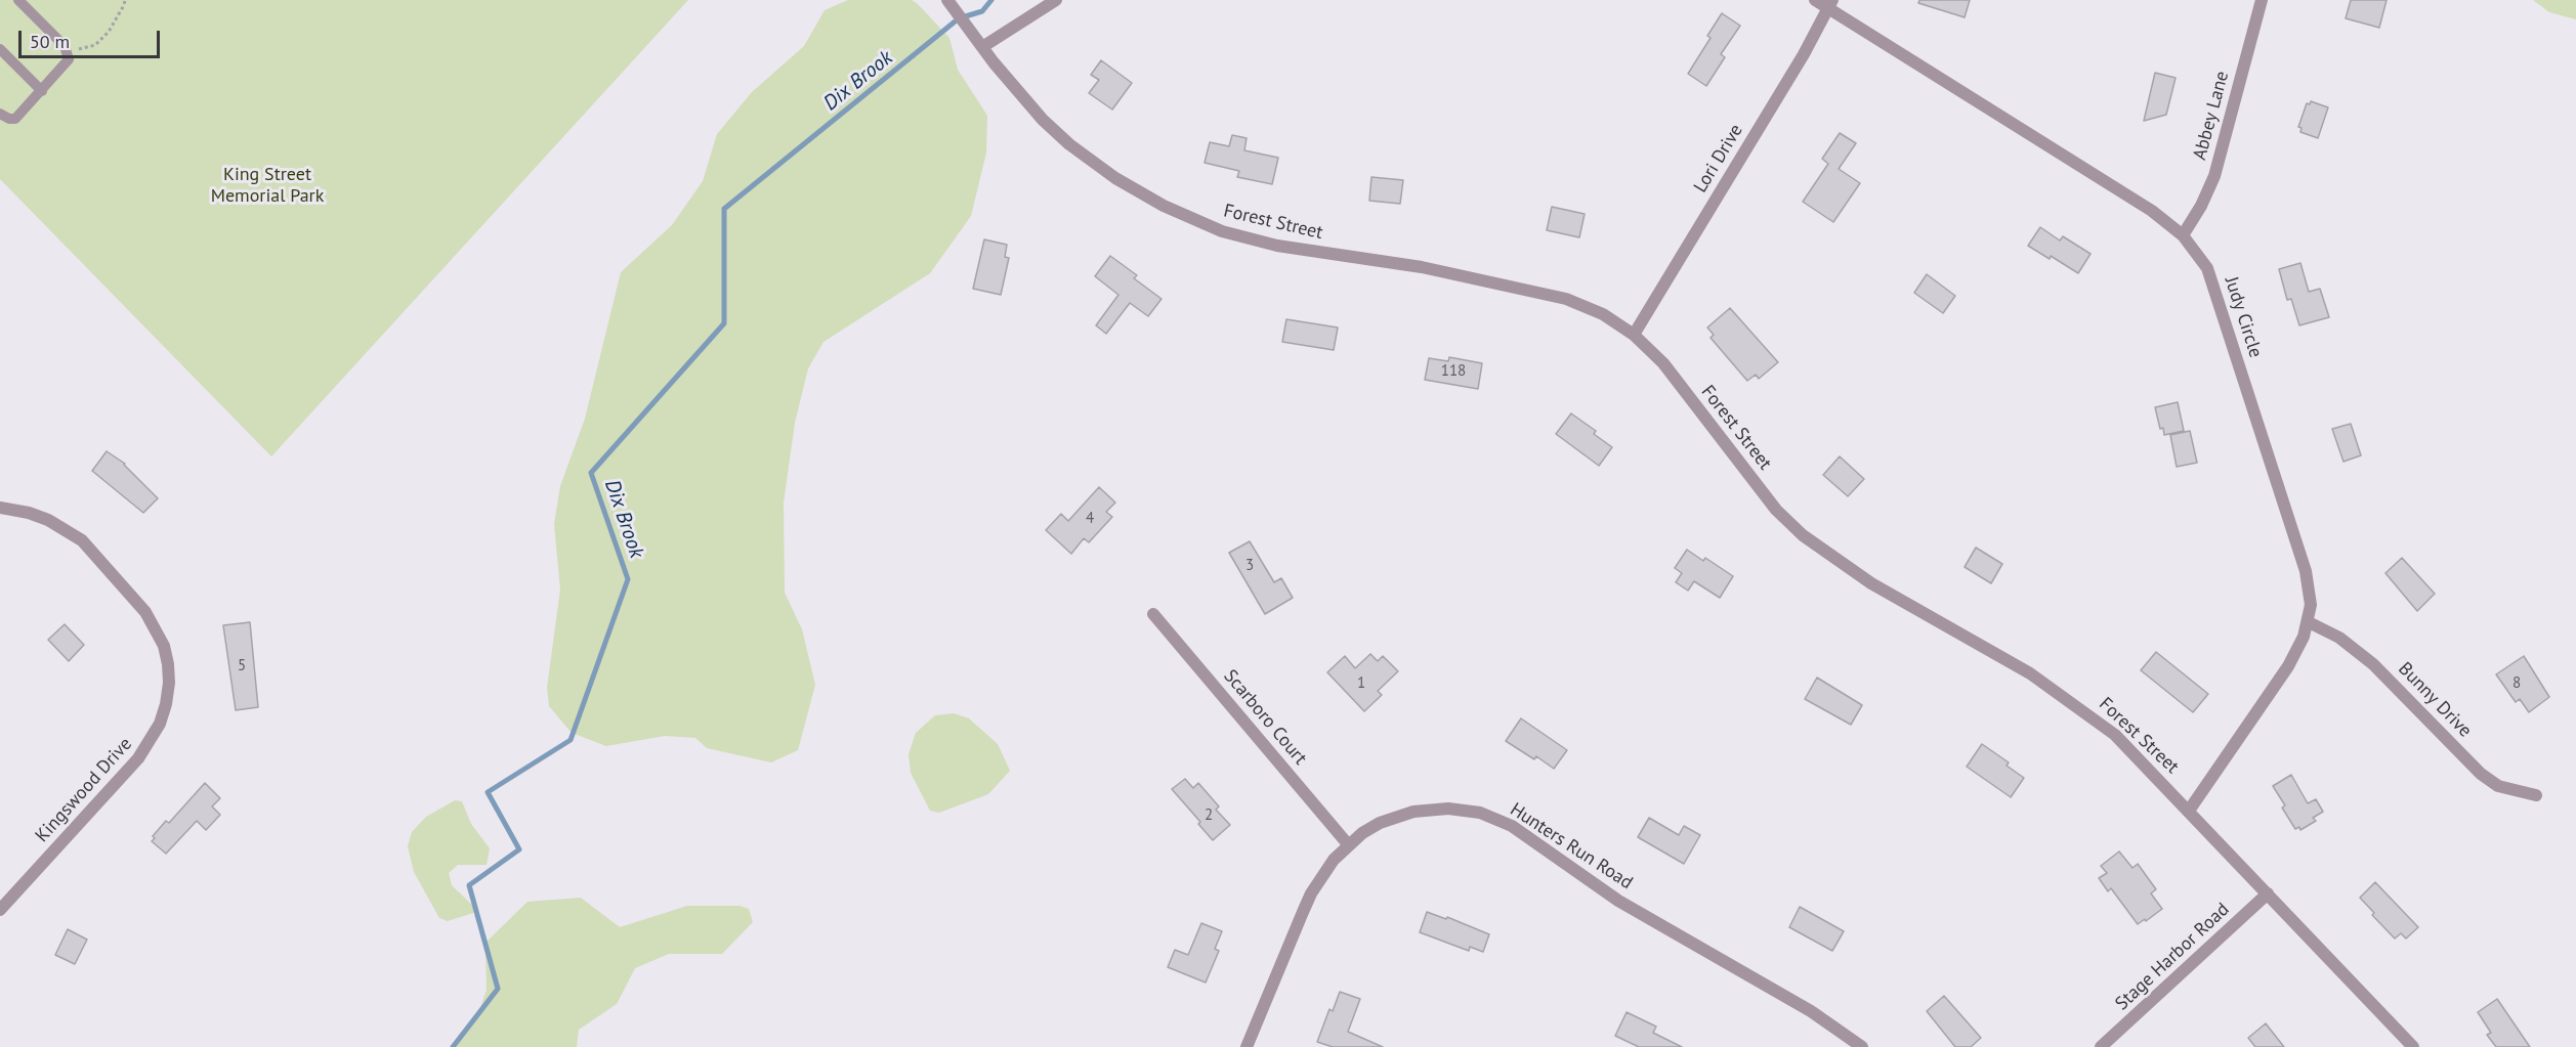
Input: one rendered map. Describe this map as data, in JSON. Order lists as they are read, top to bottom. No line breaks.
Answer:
{"streets":{"street":["Abbey Lane","Lori Drive","Forest Street","Judy Circle","Bunny Drive","Scarboro Court","Kingswood Drive","Hunters Run Road","Stage Harbor Road"]},"crossings":[["Abbey Lane","Judy Circle"],["Lori Drive","Forest Street"],["Lori Drive","Judy Circle"],["Forest Street","Judy Circle"],["Forest Street","Stage Harbor Road"],["Judy Circle","Bunny Drive"],["Scarboro Court","Hunters Run Road"]],"water":["Dix Brook"],"parks":["King Street Memorial Park"],"house_numbers":["118","4","3","5","1","8","2"],"scale_bar":"50 m"}
